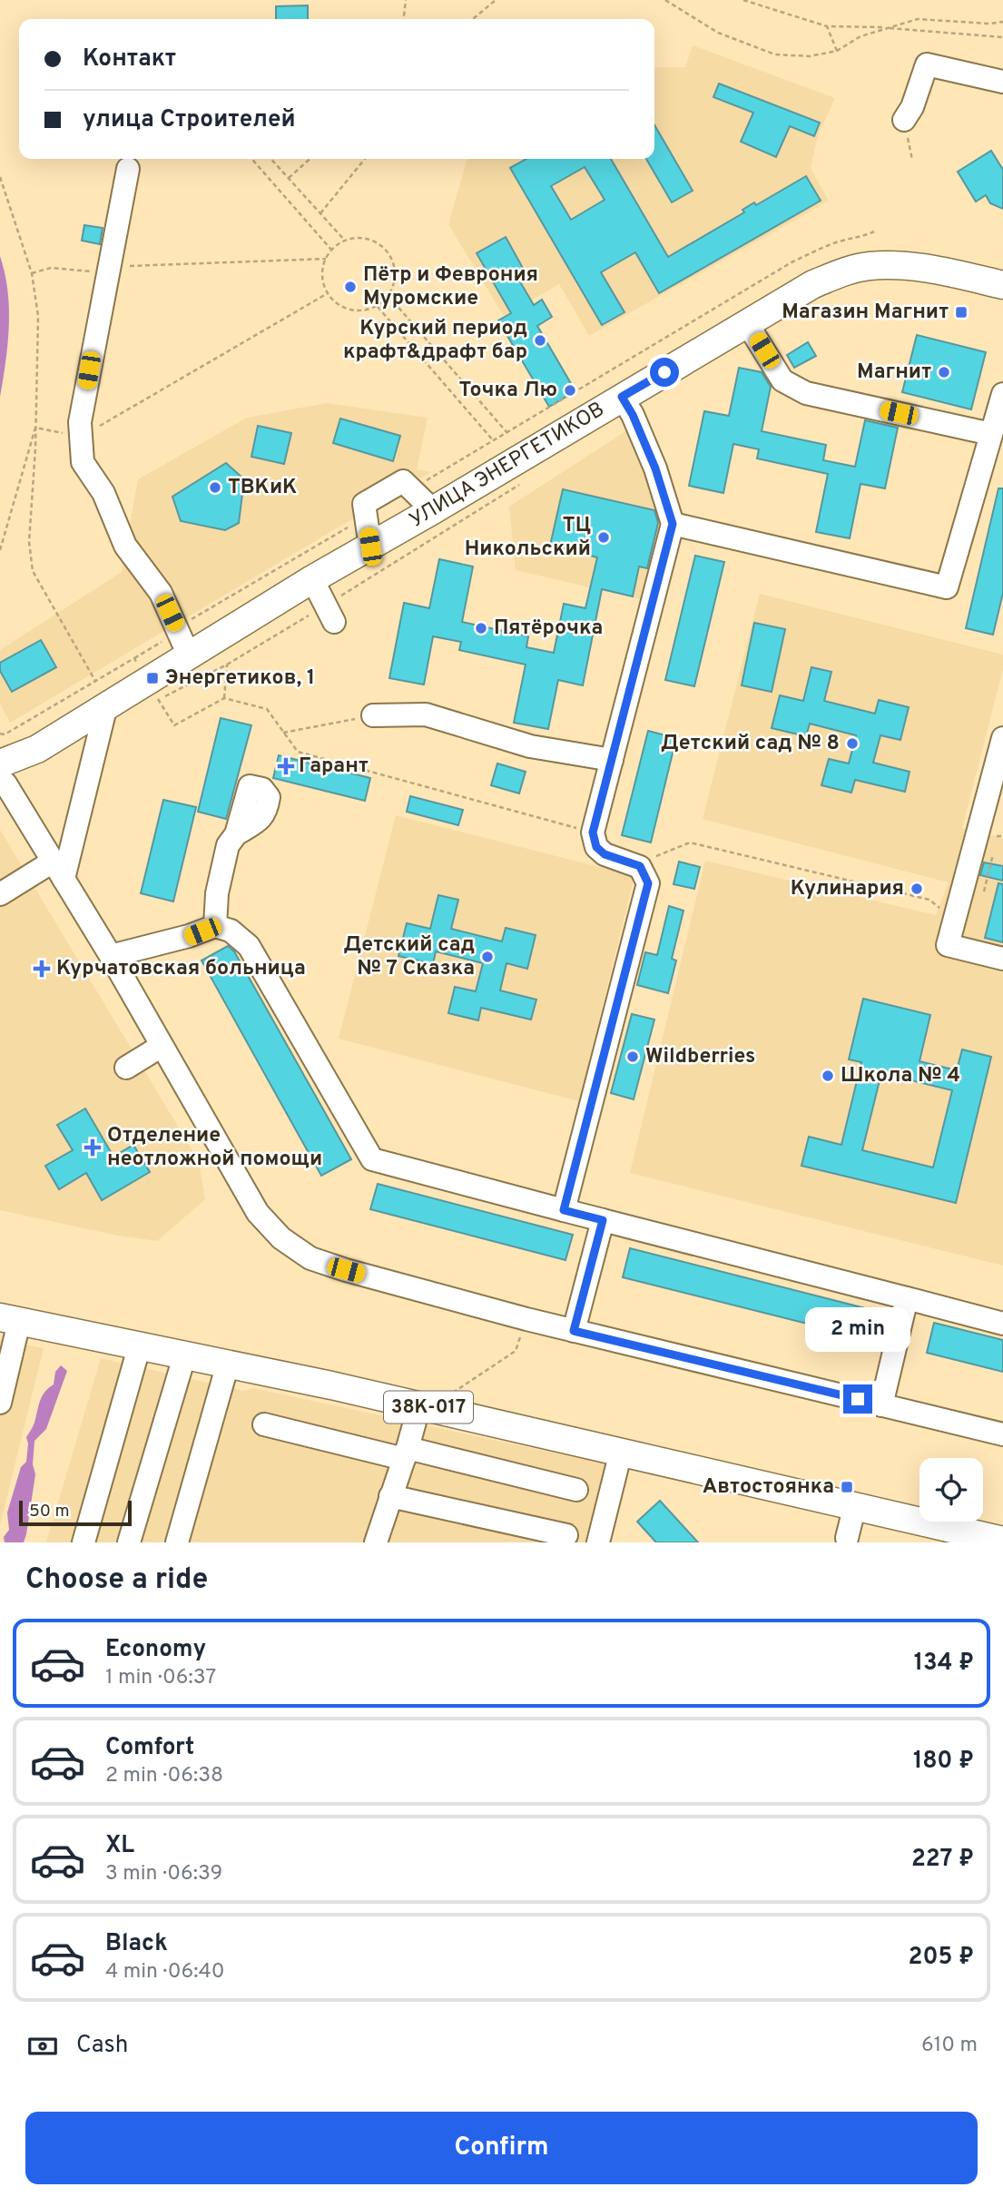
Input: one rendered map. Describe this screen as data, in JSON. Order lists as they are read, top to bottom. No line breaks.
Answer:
{"streets":{"main road":["УЛИЦА ЭНЕРГЕТИКОВ","38К-017"]},"places":{"other":["Пётр и Феврония Муромские","Курский период крафт&драфт бар","Магнит","Точка Лю","ТВКиК","ТЦ Никольский","Пятёрочка","Детский сад № 8","Кулинария","Детский сад № 7 Сказка","Wildberries","Школа № 4"],"transit":["Магазин Магнит","Энергетиков, 1","Автостоянка"],"health":["Гарант","Курчатовская больница","Отделение неотложной помощи"]},"scale_bar":"50 m","page":{"banner":["Контакт","улица Строителей"],"bubble":"2 min","scale":"50 m","heading":"Choose a ride","list":[{"name":"Economy","note":"1 min · 06:37","value":"134 ₽"},{"name":"Comfort","note":"2 min · 06:38","value":"180 ₽"},{"name":"XL","note":"3 min · 06:39","value":"227 ₽"},{"name":"Black","note":"4 min · 06:40","value":"205 ₽"}],"pay":["Cash","610 m"],"buttons":"Confirm"}}
